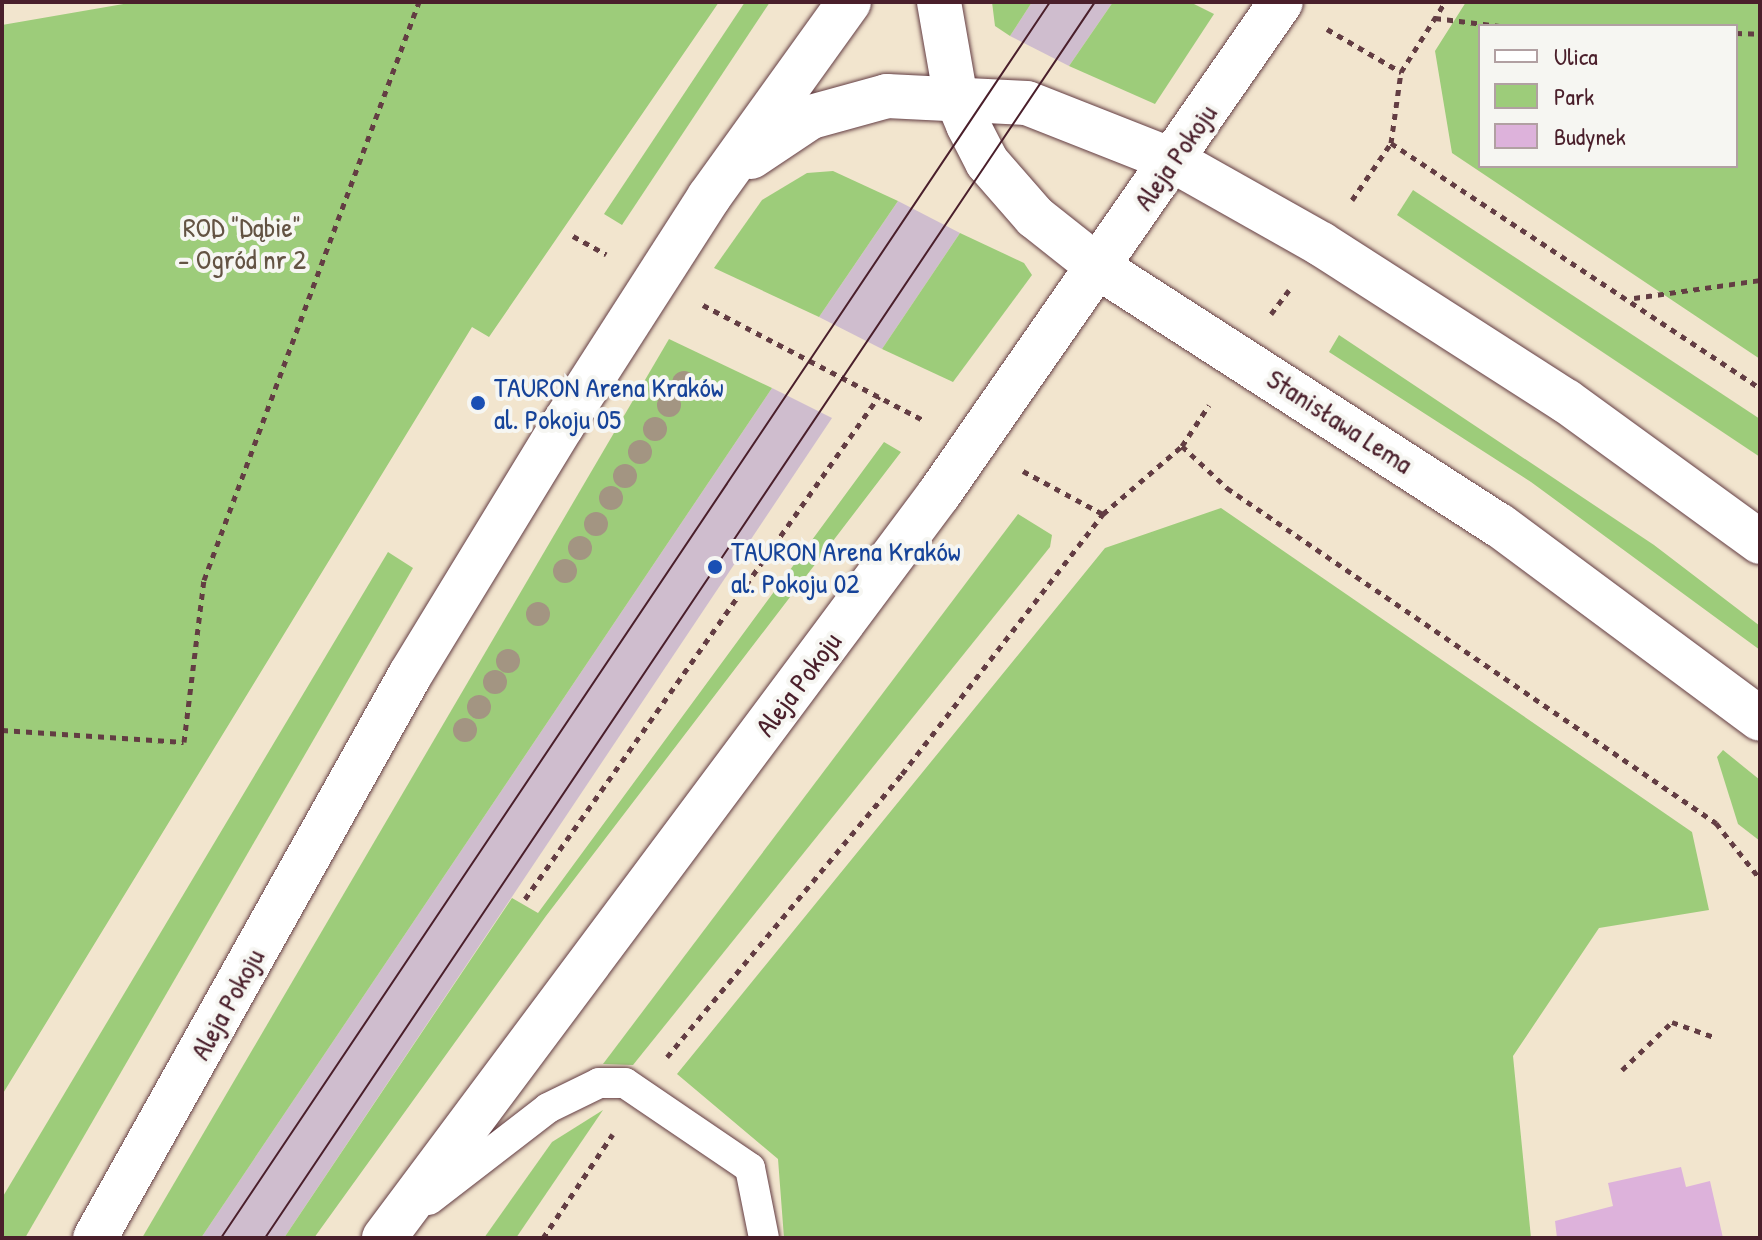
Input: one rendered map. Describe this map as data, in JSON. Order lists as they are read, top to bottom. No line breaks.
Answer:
{"streets":{"main road":["Aleja Pokoju","Stanisława Lema"]},"crossings":[["Aleja Pokoju","Stanisława Lema"]],"parks":["ROD \"Dąbie\" - Ogród nr 2"],"places":["TAURON Arena Kraków al. Pokoju 05","TAURON Arena Kraków al. Pokoju 02"],"legend":["Ulica","Park","Budynek"]}
